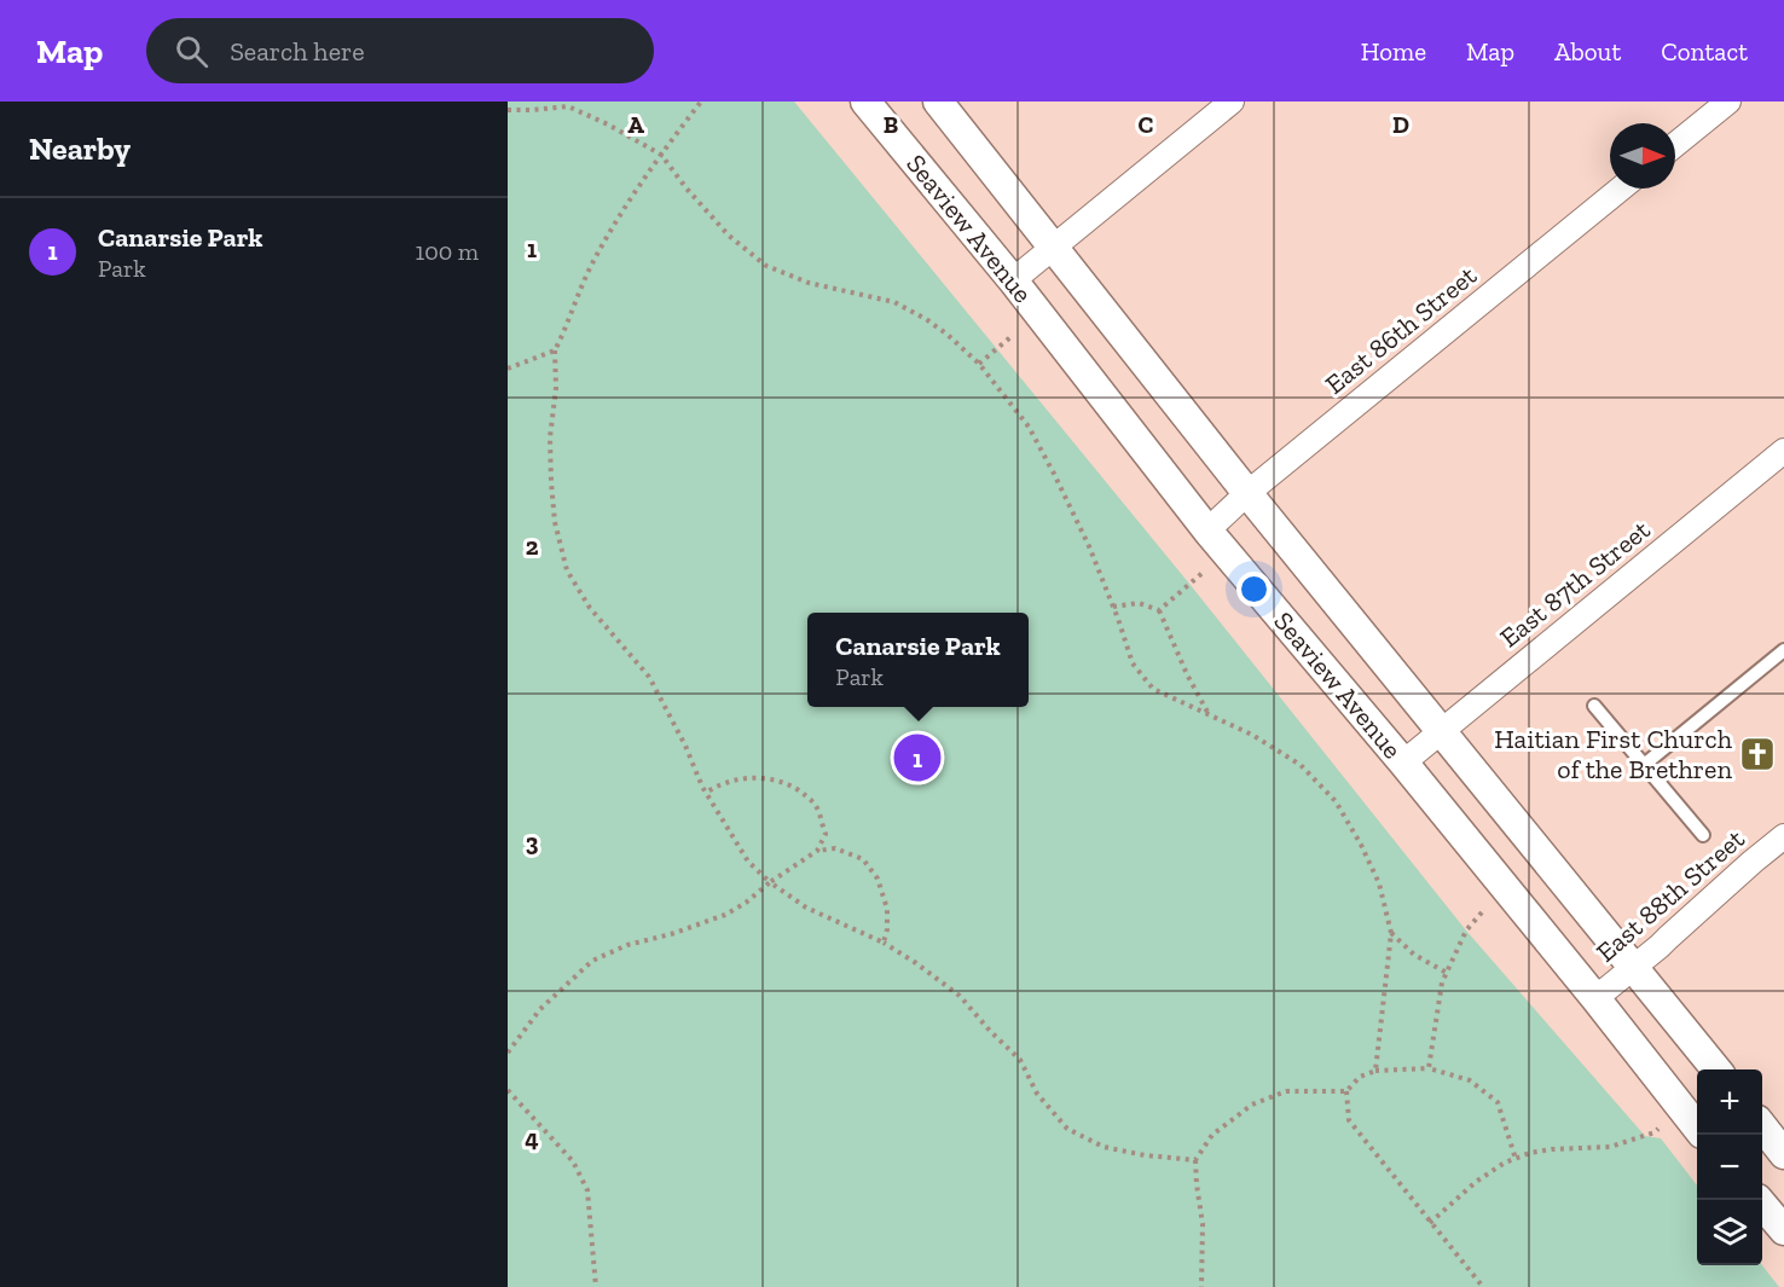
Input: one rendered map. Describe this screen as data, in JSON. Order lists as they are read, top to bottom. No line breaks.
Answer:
{"streets":{"street":["Seaview Avenue","East 86th Street","East 87th Street","East 88th Street"]},"crossings":[["Seaview Avenue","East 86th Street"],["Seaview Avenue","East 87th Street"],["Seaview Avenue","East 88th Street"]],"places":{"church":["Haitian First Church of the Brethren"]},"north":"right","page":{"header":"Map","search":"Search here","nav":["Home","Map","About","Contact"],"heading":"Nearby","list":[{"mark":"1","name":"Canarsie Park","note":"Park","value":"100 m"}],"popup":["Canarsie Park","Park"],"pins":"1","map_buttons":["+","−"]},"grid":{"columns":["A","B","C","D"],"rows":["1","2","3","4"]}}
